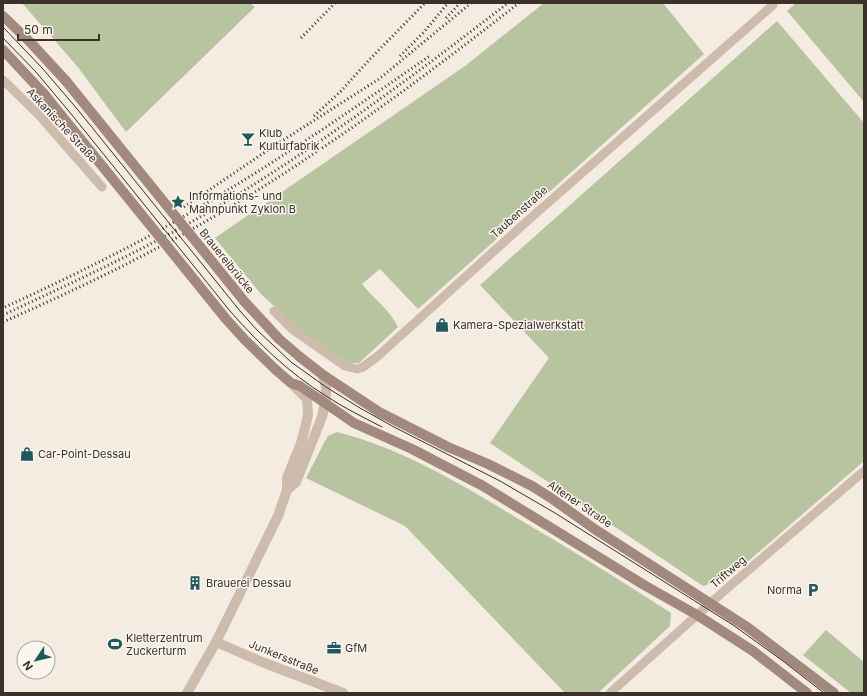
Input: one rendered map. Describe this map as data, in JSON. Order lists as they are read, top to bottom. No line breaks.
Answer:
{"streets":{"main road":["Askanische Straße","Brauereibrücke","Altener Straße"],"street":["Taubenstraße","Triftweg","Junkersstraße"]},"crossings":[["Brauereibrücke","Altener Straße"],["Altener Straße","Triftweg"]],"places":{"bar":["Klub Kulturfabrik"],"place":["Informations- und Mahnpunkt Zyklon B"],"shop":["Kamera-Spezialwerkstatt","Car-Point-Dessau"],"building":["Brauerei Dessau"],"parking":["Norma"],"sports":["Kletterzentrum Zuckerturm"],"office":["GfM"]},"scale_bar":"50 m","north":"bottom left"}
